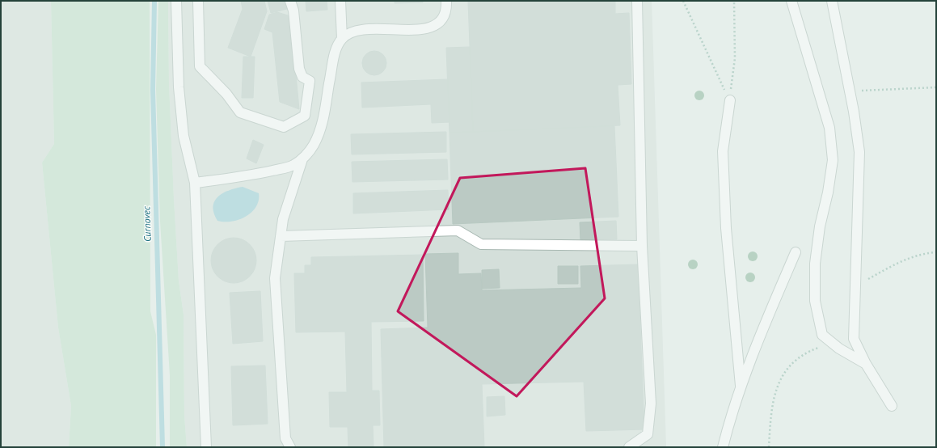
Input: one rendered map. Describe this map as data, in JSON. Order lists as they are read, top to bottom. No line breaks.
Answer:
{"water":["Curnovec"]}
